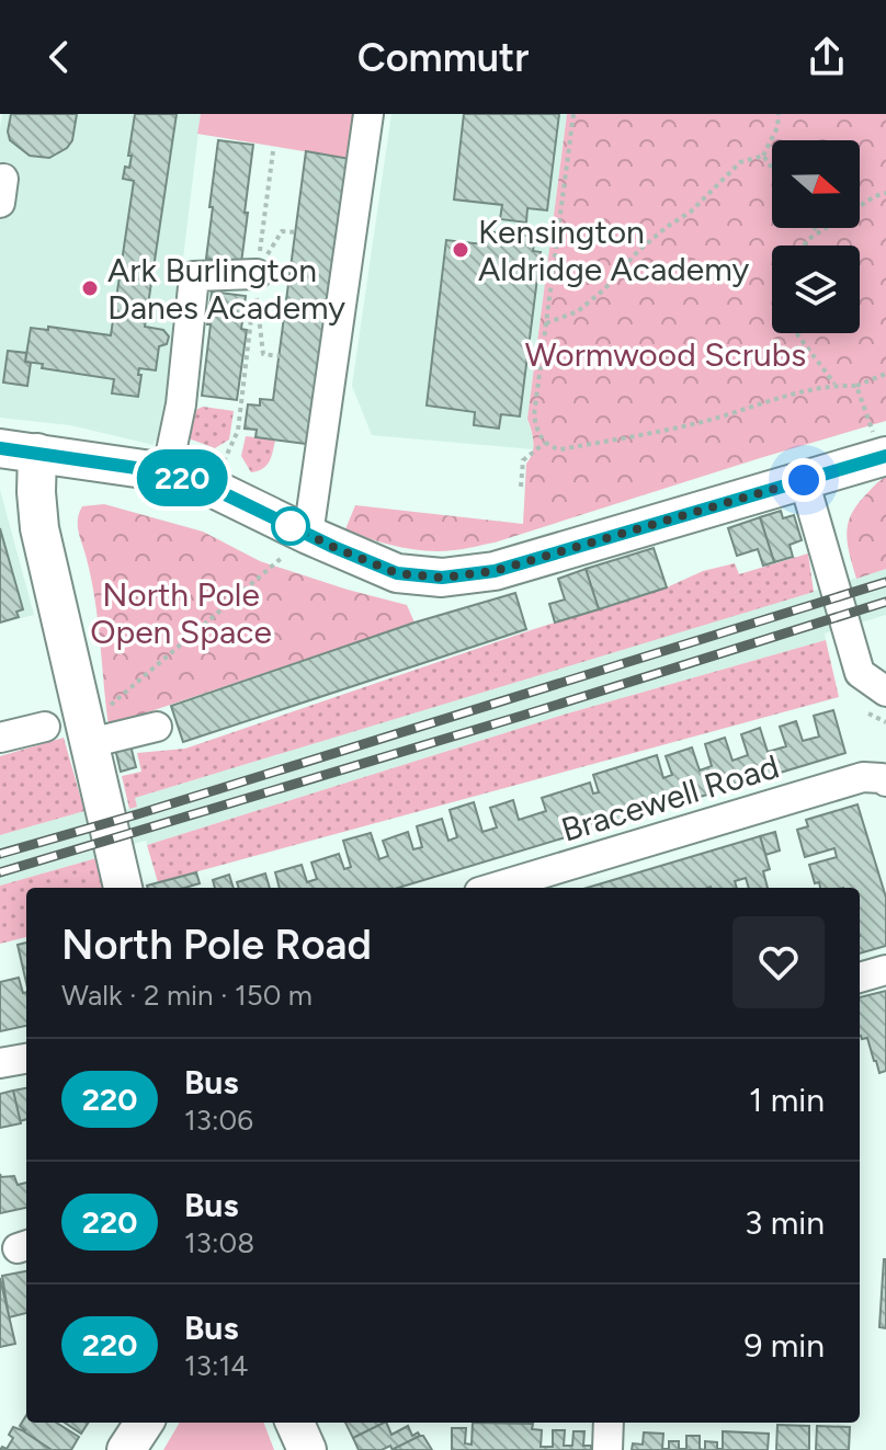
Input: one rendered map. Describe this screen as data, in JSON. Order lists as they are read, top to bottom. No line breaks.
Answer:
{"streets":{"street":["Bracewell Road"]},"parks":["Wormwood Scrubs","North Pole Open Space"],"places":["Kensington Aldridge Academy","Ark Burlington Danes Academy"],"lines":["bus line 220"],"north":"right","page":{"header":"Commutr","on_map":"220","heading":["North Pole Road","Walk · 2 min · 150 m"],"list":[{"mark":"220","name":"Bus","note":"13:06","value":"1 min"},{"mark":"220","name":"Bus","note":"13:08","value":"3 min"},{"mark":"220","name":"Bus","note":"13:14","value":"9 min"}]}}
